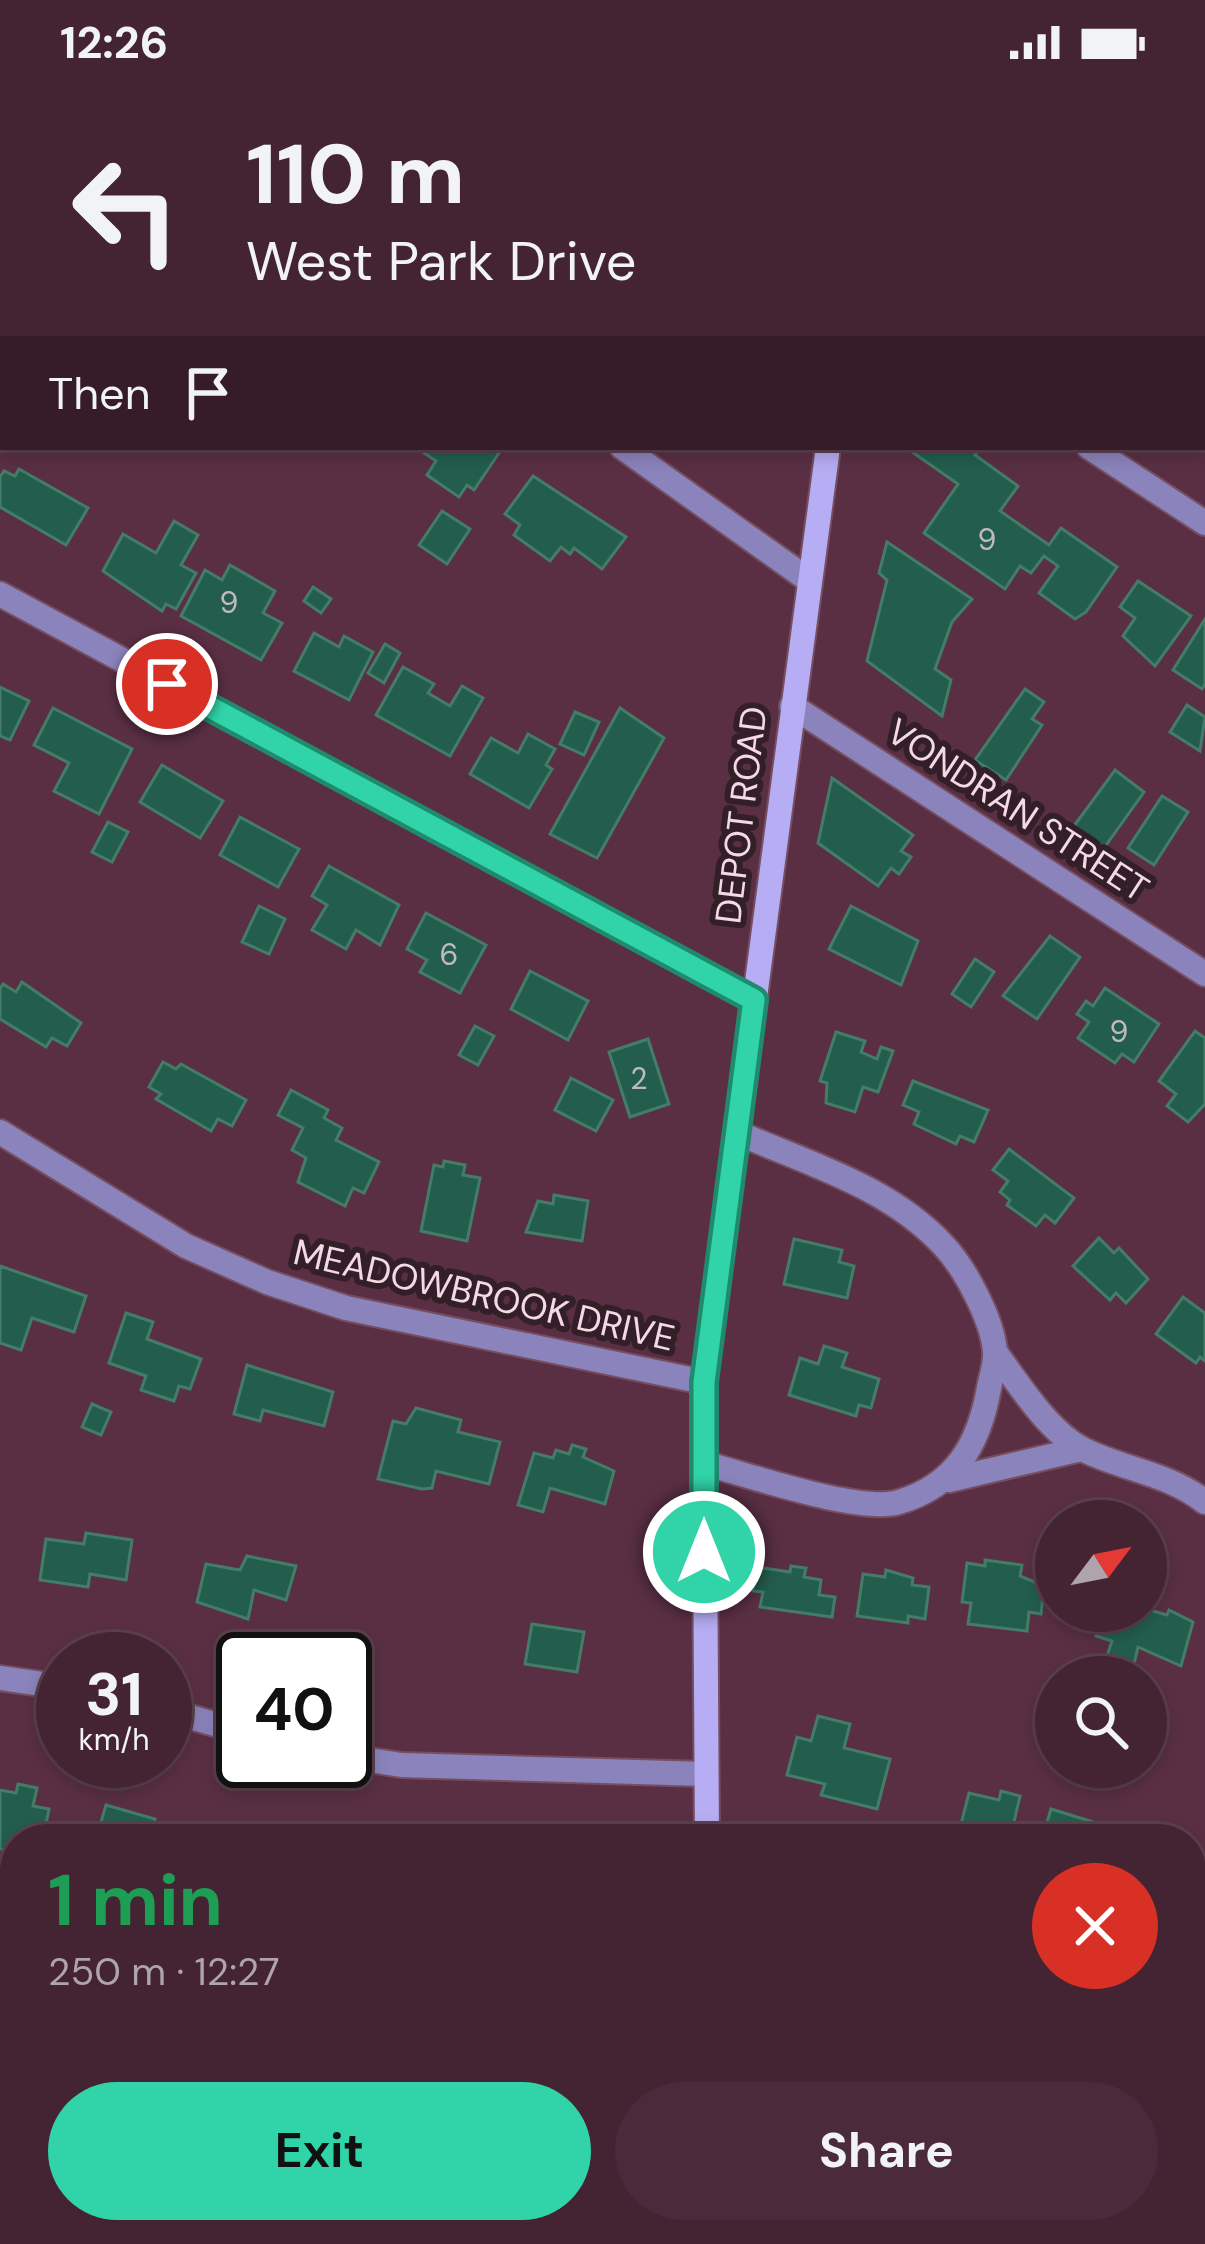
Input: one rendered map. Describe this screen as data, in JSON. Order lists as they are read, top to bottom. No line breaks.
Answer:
{"streets":{"street":["VONDRAN STREET","DEPOT ROAD","MEADOWBROOK DRIVE"]},"crossings":[["VONDRAN STREET","DEPOT ROAD"],["DEPOT ROAD","MEADOWBROOK DRIVE"]],"house_numbers":["9","9","6","9","2"],"north":"top right","page":{"status":"12:26","turn":["110 m","West Park Drive"],"then":"Then","speed":"31 km/h","limit":"40","heading":["1 min","250 m · 12:27"],"buttons":["Exit","Share"]}}
